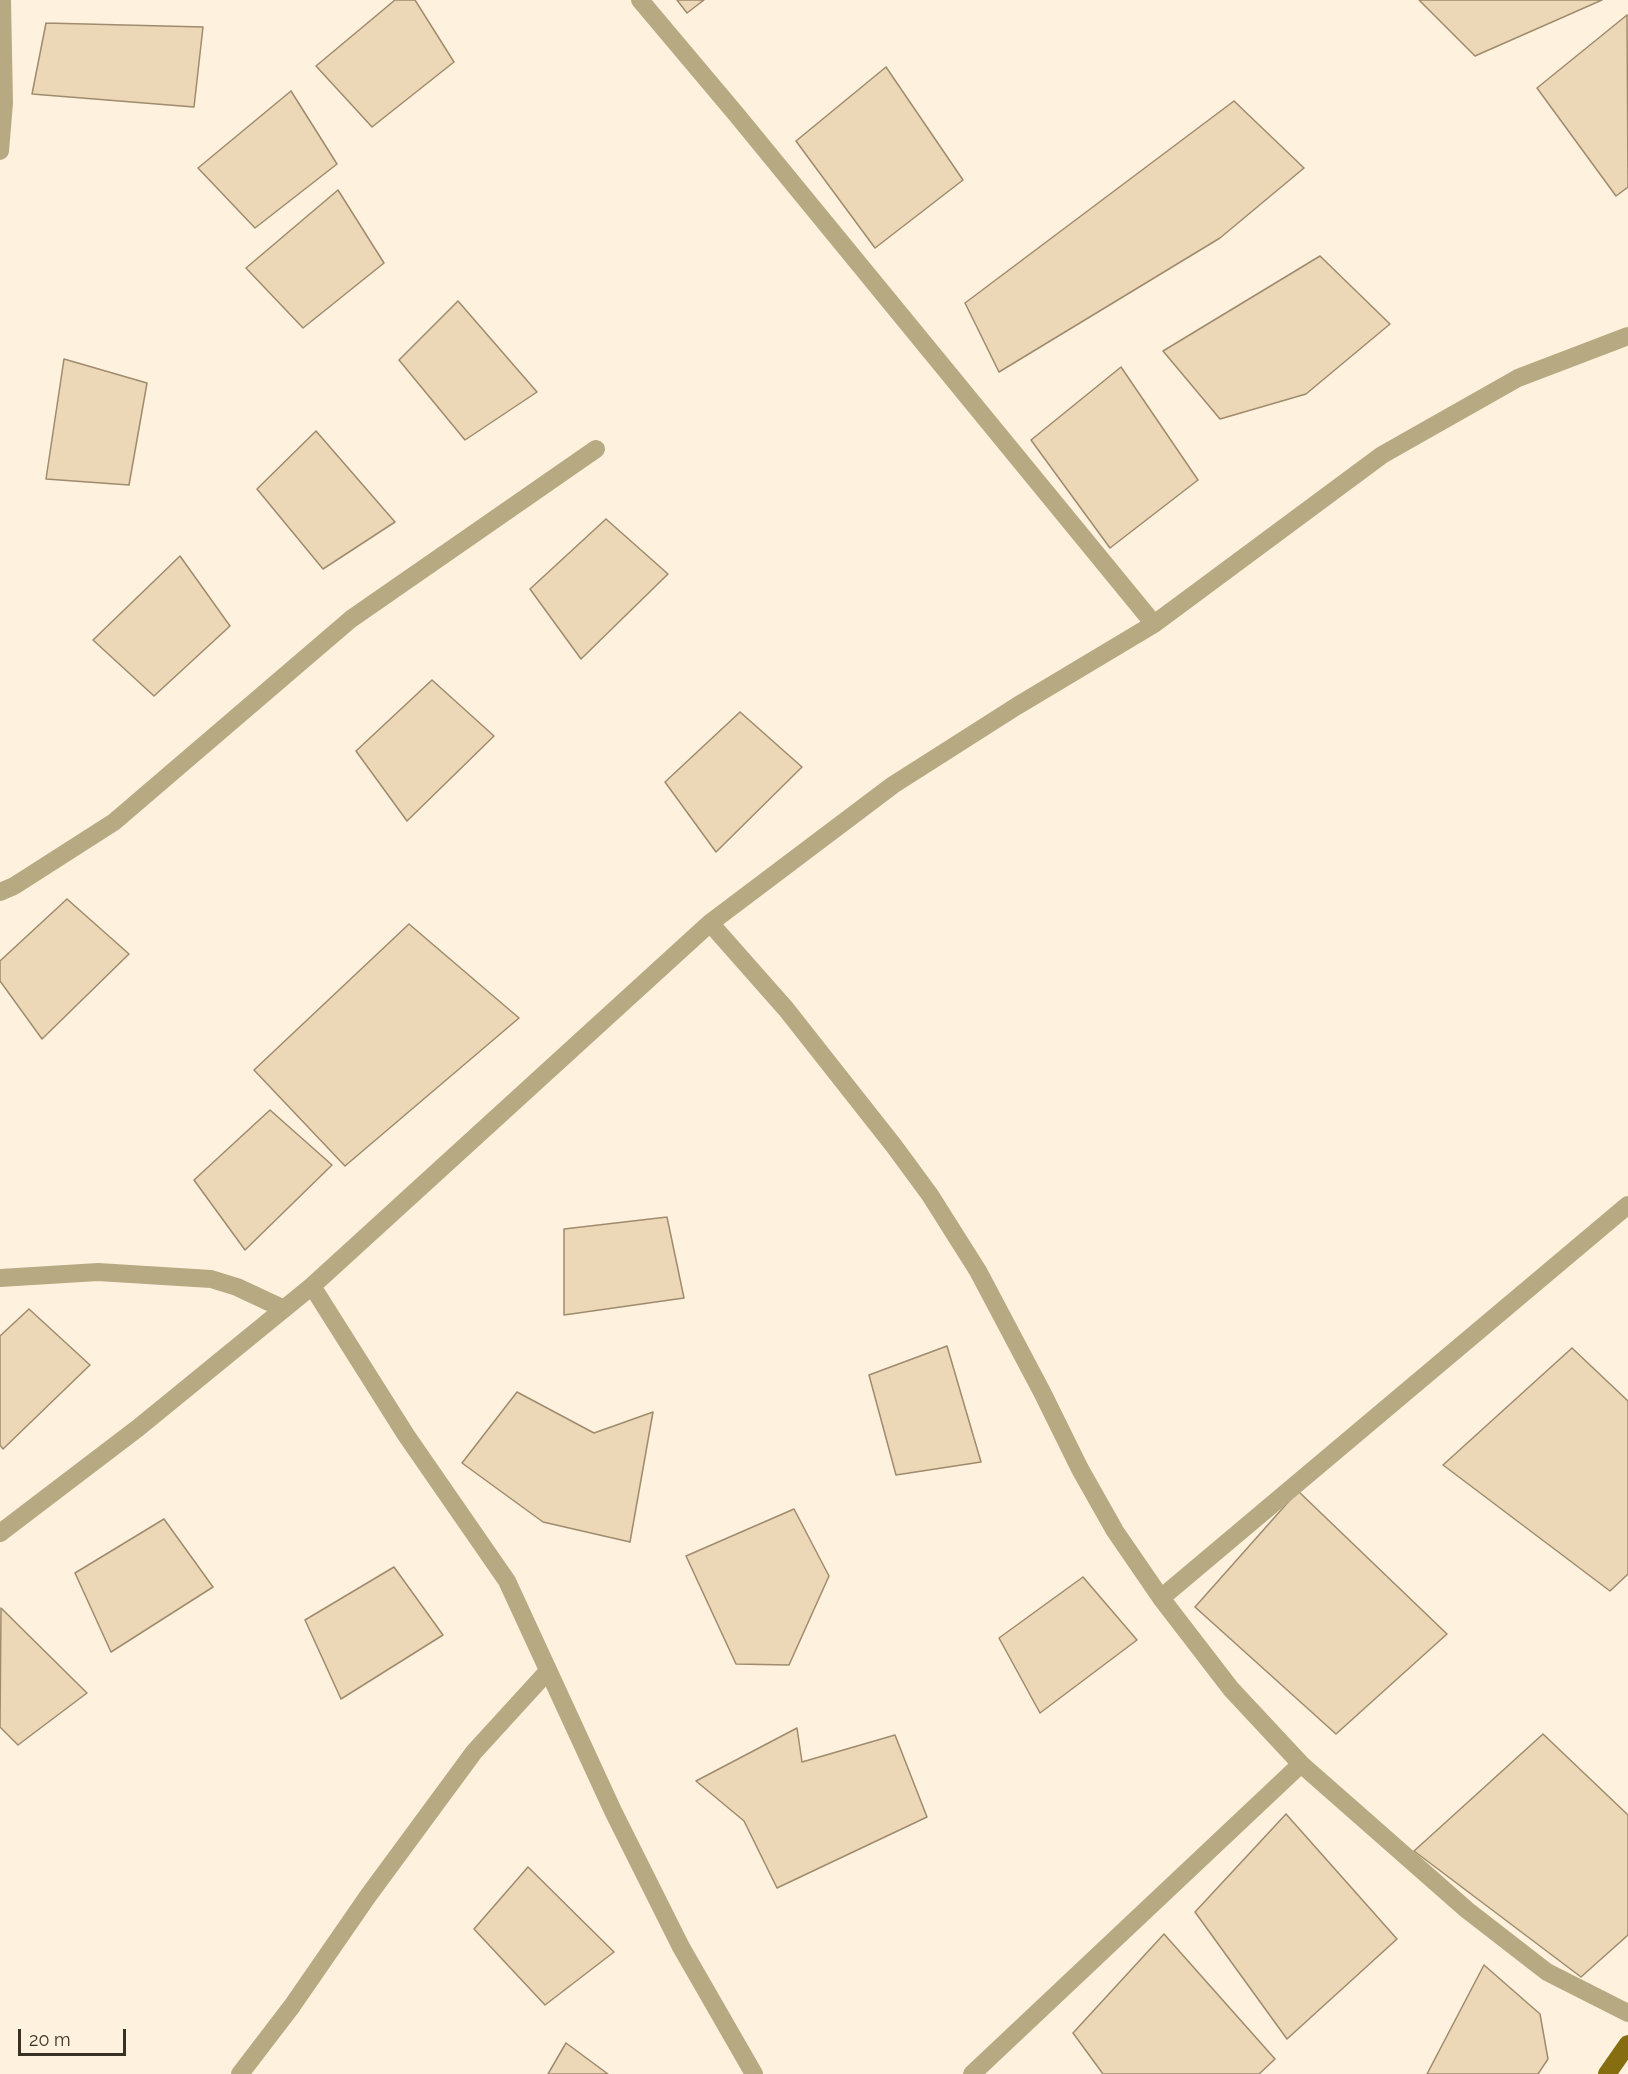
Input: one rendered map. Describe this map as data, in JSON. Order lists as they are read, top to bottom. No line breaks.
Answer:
{"scale_bar":"20 m"}
